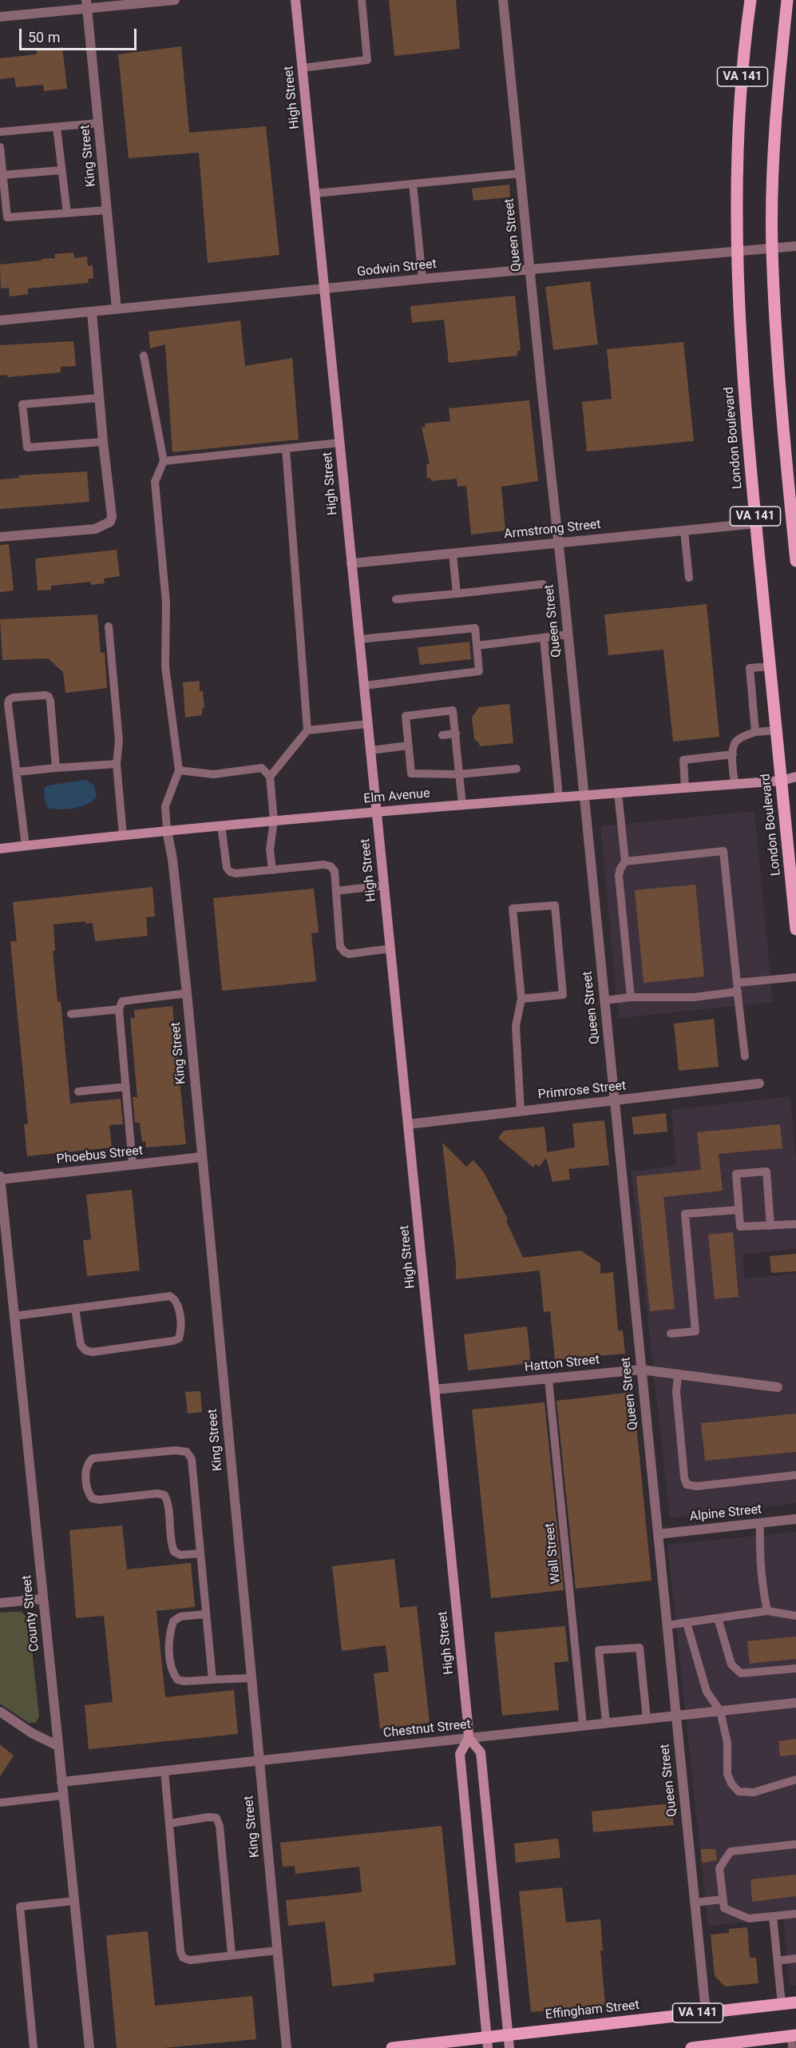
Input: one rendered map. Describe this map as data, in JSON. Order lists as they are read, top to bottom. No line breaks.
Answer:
{"streets":{"main road":["VA 141","High Street","London Boulevard","Elm Avenue","Effingham Street"],"street":["King Street","Queen Street","Godwin Street","Armstrong Street","Primrose Street","Phoebus Street","Hatton Street","Alpine Street","County Street","Chestnut Street"],"lane":["Wall Street"]},"crossings":[["VA 141","Godwin Street"],["High Street","Godwin Street"],["High Street","Armstrong Street"],["High Street","Elm Avenue"],["High Street","Primrose Street"],["High Street","Hatton Street"],["High Street","Chestnut Street"],["High Street","Effingham Street"],["King Street","Godwin Street"],["King Street","Elm Avenue"],["King Street","Phoebus Street"],["King Street","Chestnut Street"],["Queen Street","Godwin Street"],["Queen Street","Armstrong Street"],["Queen Street","Elm Avenue"],["Queen Street","Primrose Street"],["Queen Street","Hatton Street"],["Queen Street","Alpine Street"],["Queen Street","Chestnut Street"],["Queen Street","Effingham Street"],["Godwin Street","London Boulevard"],["London Boulevard","Armstrong Street"],["London Boulevard","Elm Avenue"],["Phoebus Street","County Street"],["Hatton Street","Wall Street"],["Wall Street","Chestnut Street"],["County Street","Chestnut Street"]],"scale_bar":"50 m"}
